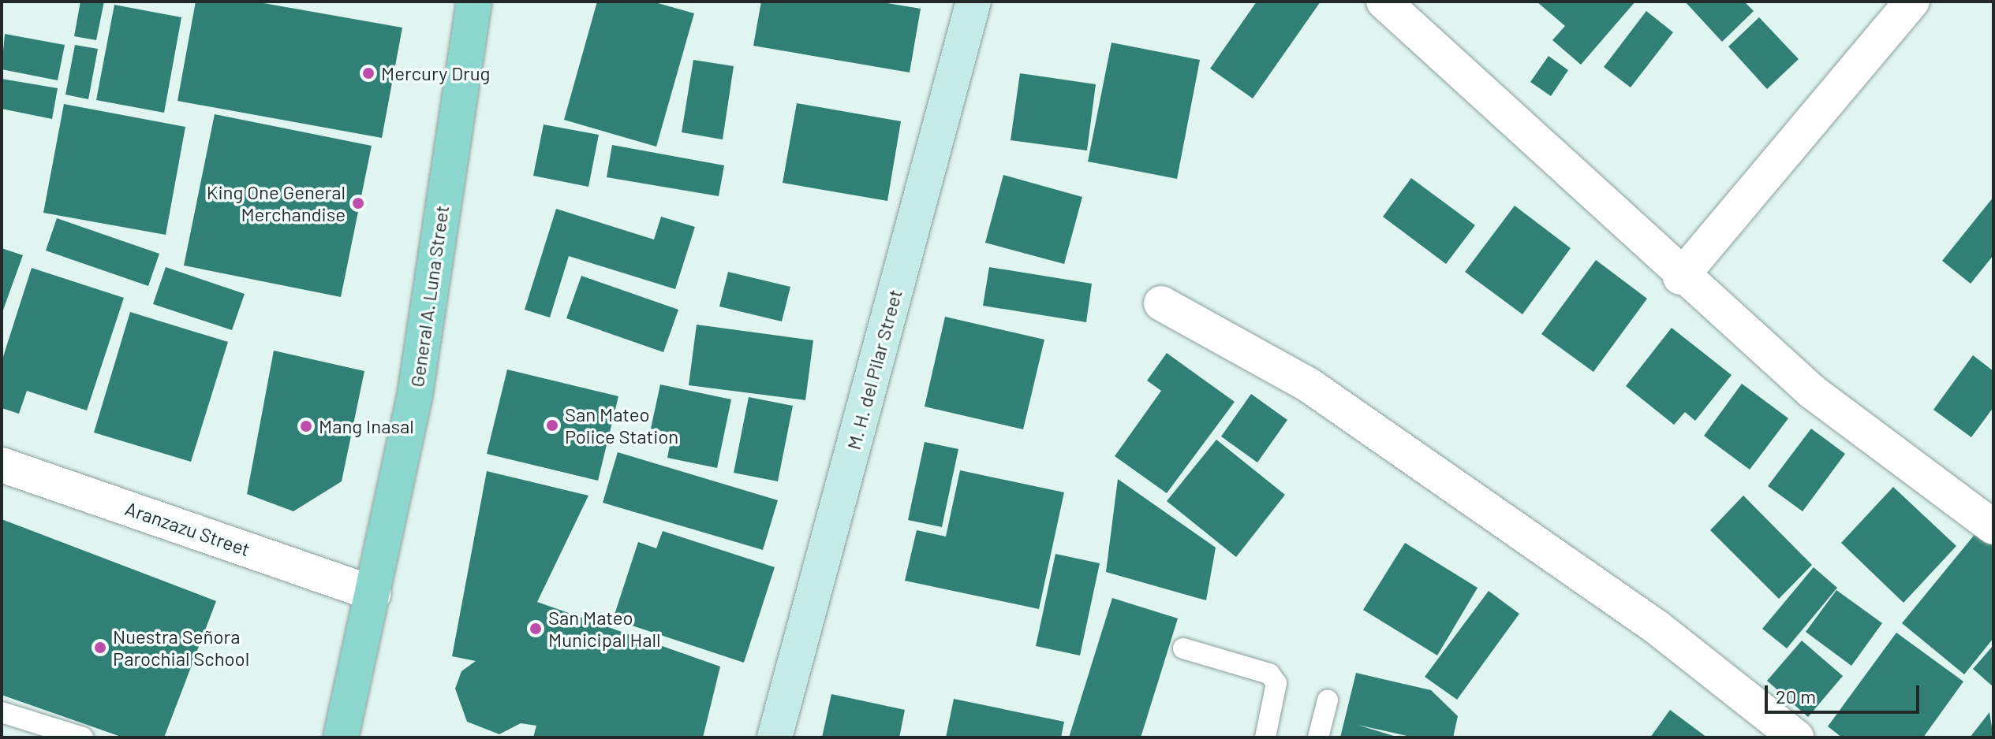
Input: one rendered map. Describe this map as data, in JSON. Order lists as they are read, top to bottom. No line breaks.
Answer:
{"streets":{"main road":["General A. Luna Street"],"street":["M. H. del Pilar Street","Aranzazu Street"]},"crossings":[["General A. Luna Street","Aranzazu Street"]],"places":["Mercury Drug","King One General Merchandise","San Mateo Police Station","Mang Inasal","San Mateo Municipal Hall","Nuestra Señora Parochial School"],"scale_bar":"20 m"}
